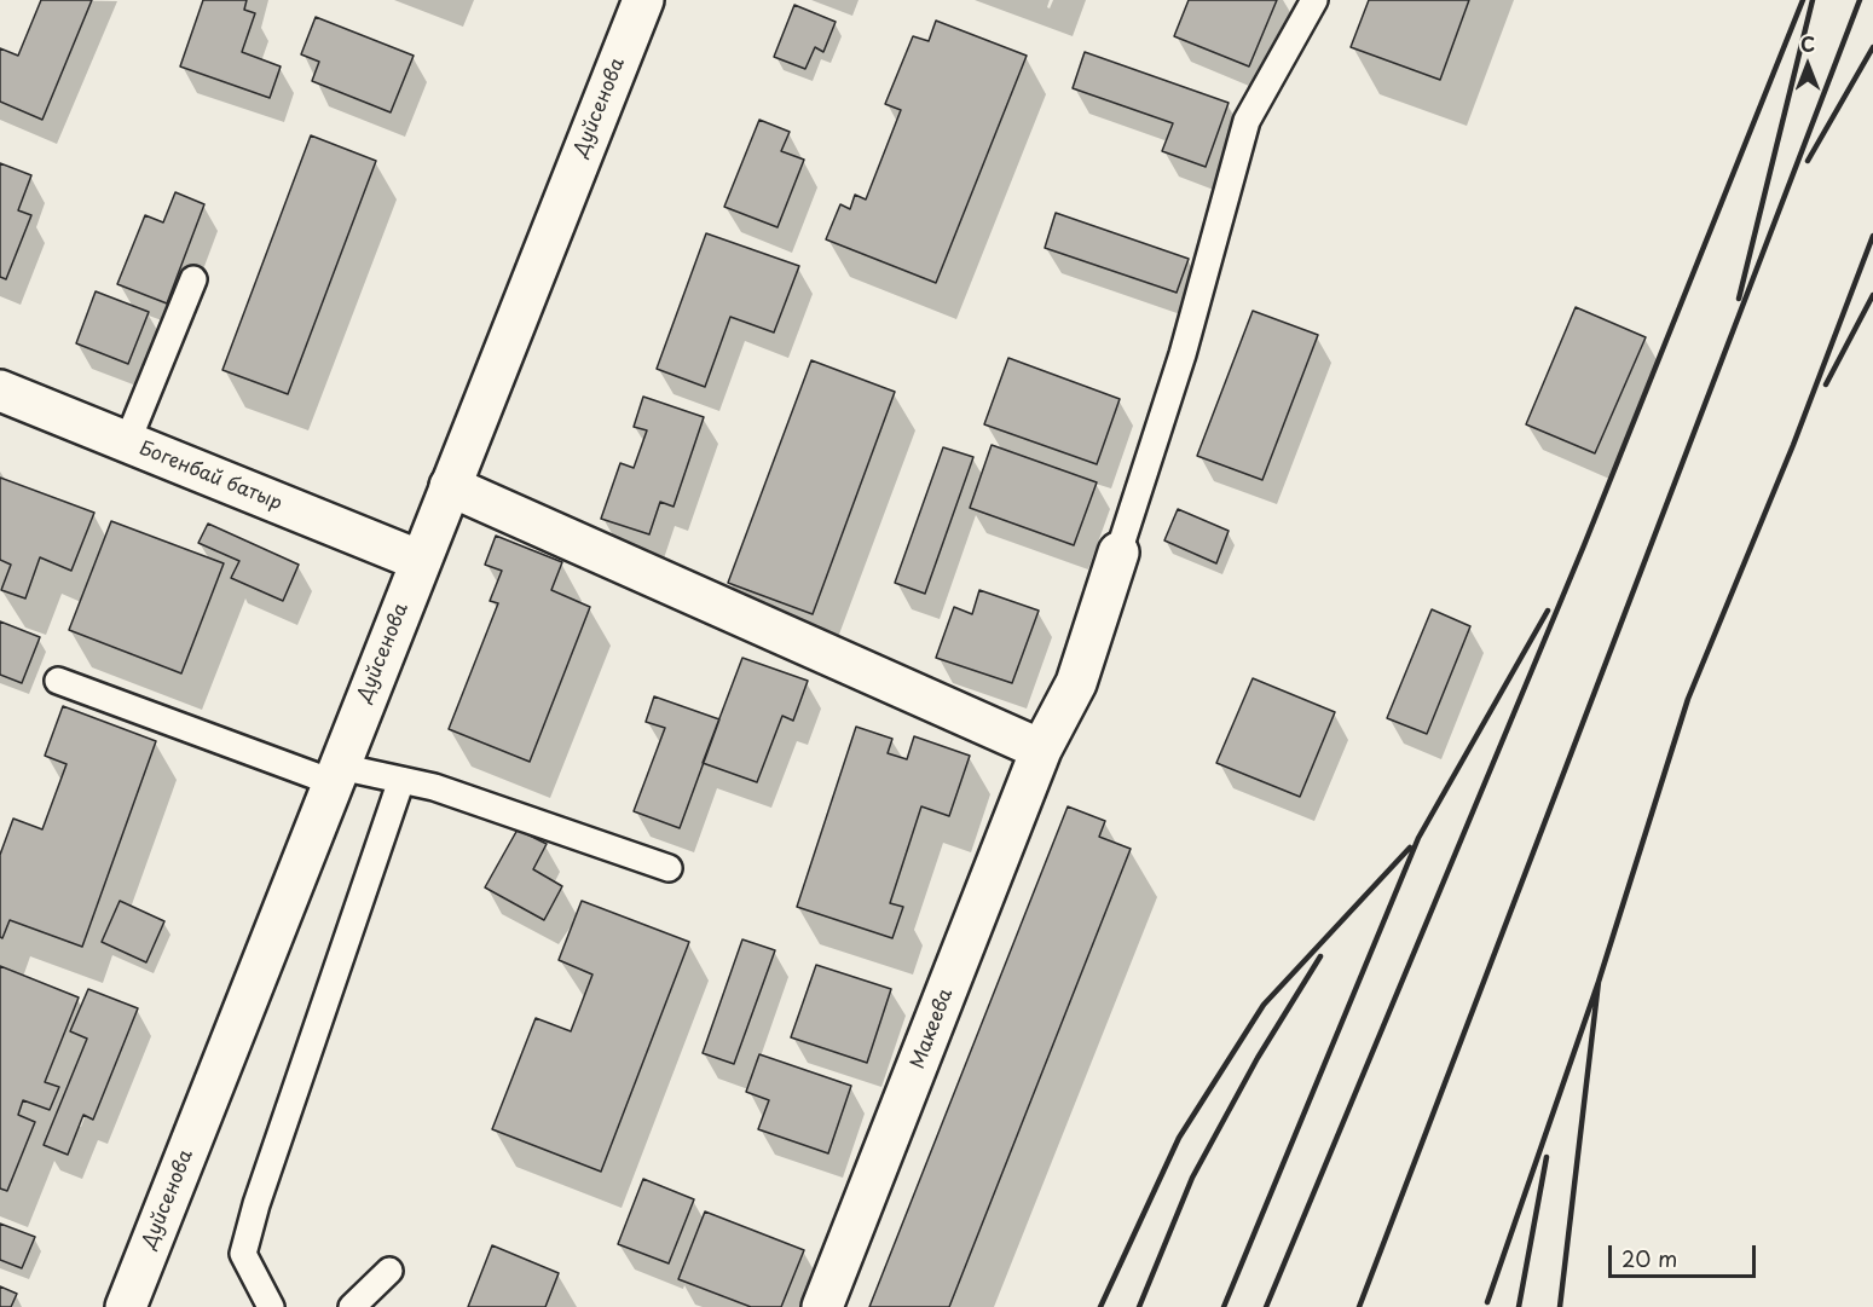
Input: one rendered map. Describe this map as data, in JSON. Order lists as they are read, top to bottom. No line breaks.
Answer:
{"streets":{"street":["Дуйсенова","Богенбай батыр","Макеева"]},"crossings":[["Дуйсенова","Богенбай батыр"]],"scale_bar":"20 m","north":"top"}
